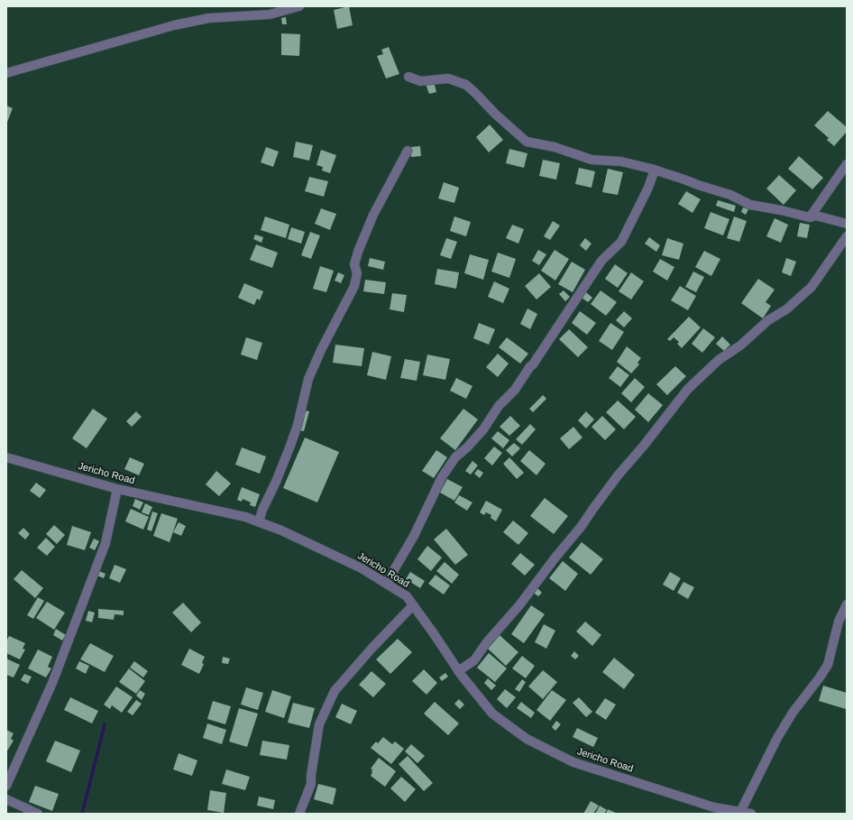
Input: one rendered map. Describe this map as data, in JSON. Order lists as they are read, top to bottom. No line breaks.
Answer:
{"streets":{"street":["Jericho Road"]}}
